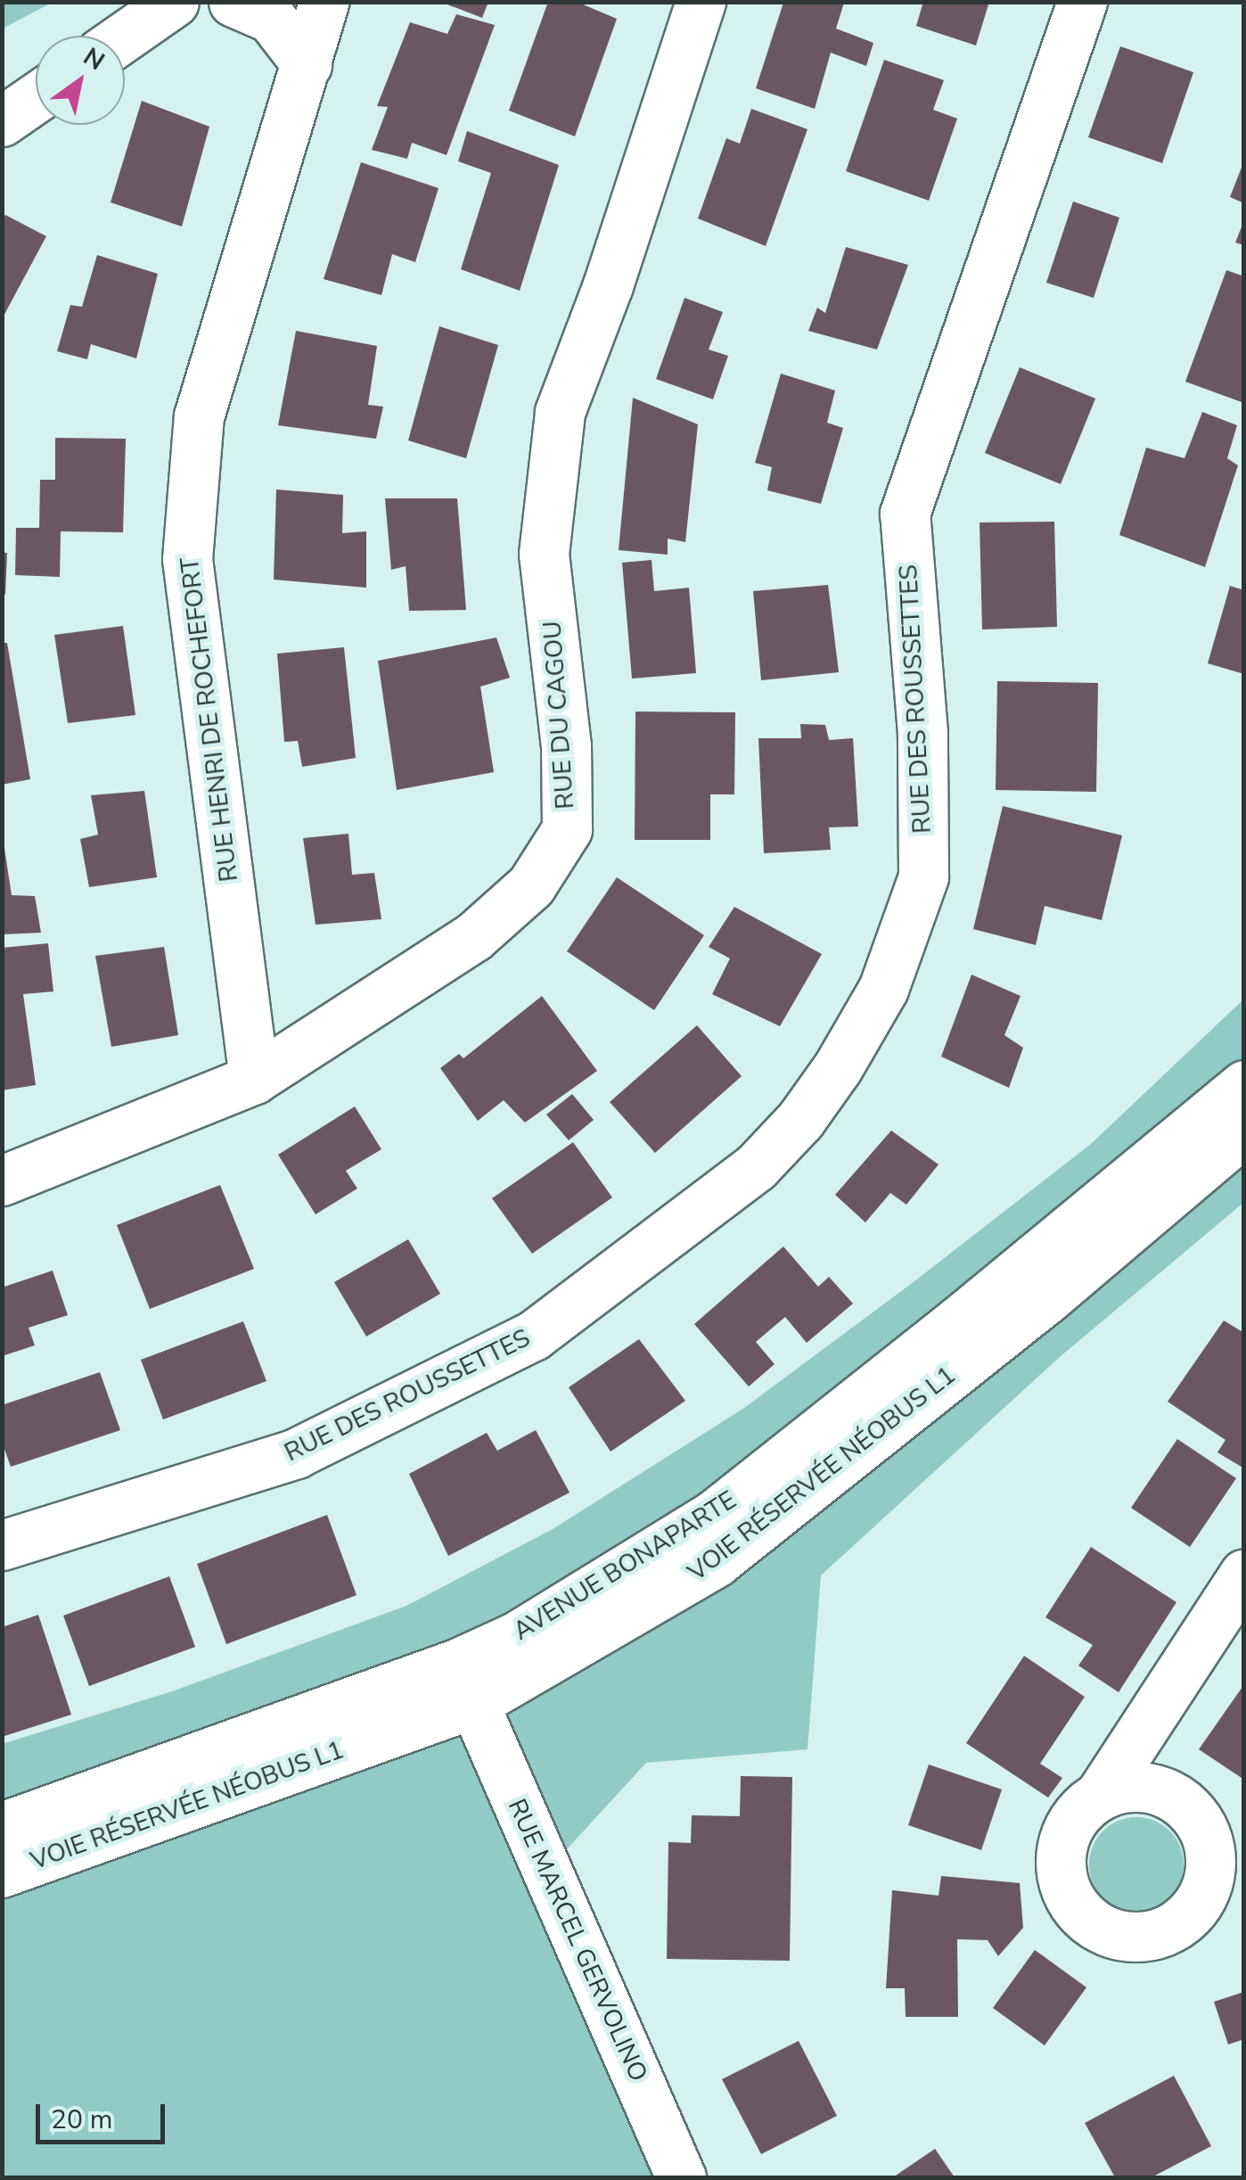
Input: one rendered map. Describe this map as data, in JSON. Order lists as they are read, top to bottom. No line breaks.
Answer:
{"streets":{"street":["RUE DES ROUSSETTES","RUE DU CAGOU","RUE HENRI DE ROCHEFORT","VOIE RÉSERVÉE NÉOBUS L1","AVENUE BONAPARTE","RUE MARCEL GERVOLINO"]},"crossings":[["RUE DU CAGOU","RUE HENRI DE ROCHEFORT"],["VOIE RÉSERVÉE NÉOBUS L1","AVENUE BONAPARTE"],["VOIE RÉSERVÉE NÉOBUS L1","RUE MARCEL GERVOLINO"],["AVENUE BONAPARTE","RUE MARCEL GERVOLINO"]],"scale_bar":"20 m","north":"top right"}
